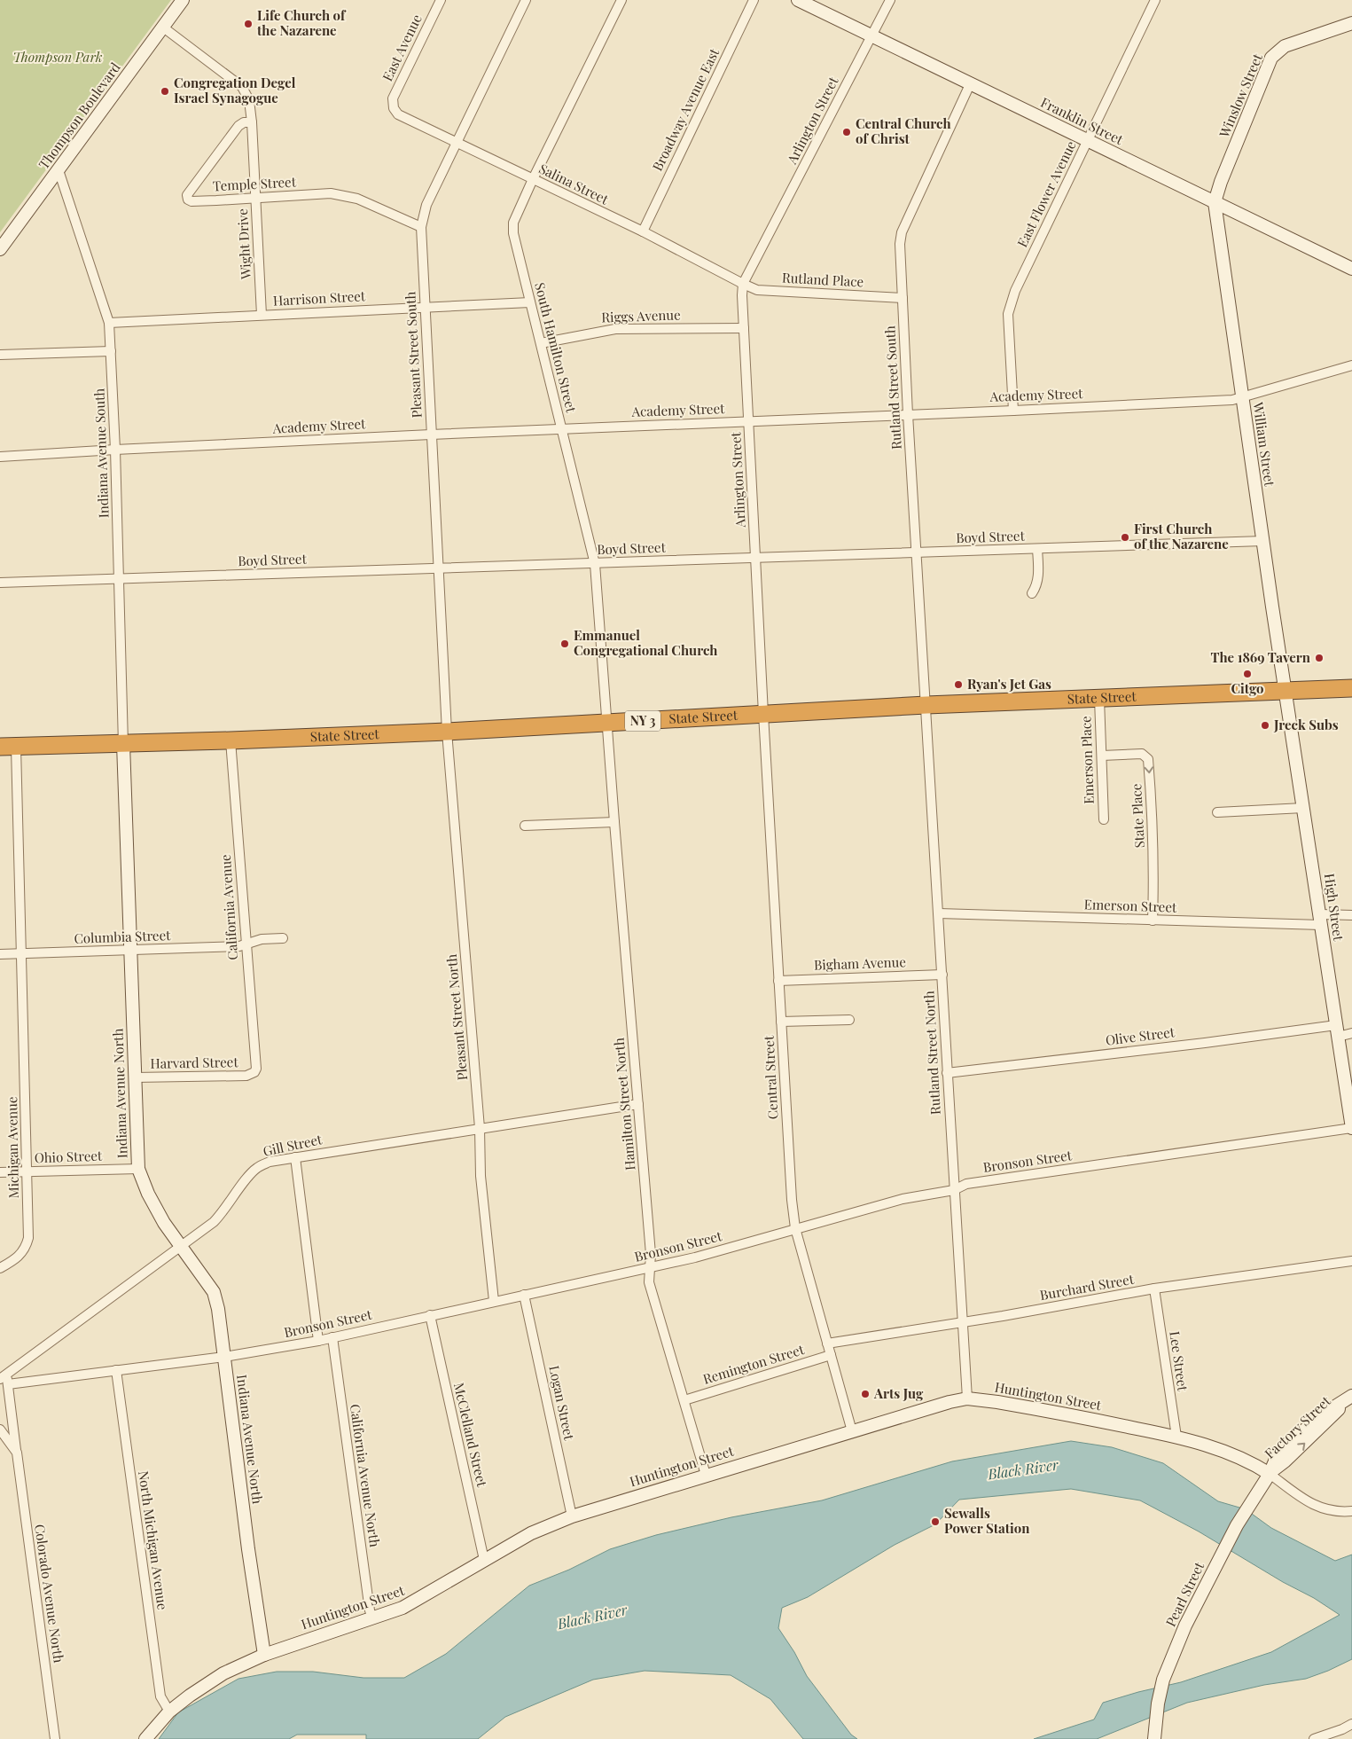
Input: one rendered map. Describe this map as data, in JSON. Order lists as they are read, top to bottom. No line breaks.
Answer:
{"streets":{"highway":["State Street","NY 3"],"street":["East Avenue","Winslow Street","Broadway Avenue East","Thompson Boulevard","Arlington Street","Franklin Street","Temple Street","Salina Street","East Flower Avenue","Wight Drive","Rutland Place","Harrison Street","Riggs Avenue","South Hamilton Street","Pleasant Street South","Rutland Street South","Academy Street","William Street","Indiana Avenue South","Boyd Street","Emerson Place","State Place","Emerson Street","California Avenue","High Street","Columbia Street","Bigham Avenue","Pleasant Street North","Olive Street","Rutland Street North","Harvard Street","Central Street","Indiana Avenue North","Hamilton Street North","Gill Street","Michigan Avenue","Ohio Street","Bronson Street","Burchard Street","Lee Street","Remington Street","Huntington Street","Logan Street","Factory Street","McClelland Street","California Avenue North","North Michigan Avenue","Colorado Avenue North","Pearl Street"]},"crossings":[["East Avenue","Salina Street"],["Winslow Street","Franklin Street"],["Winslow Street","William Street"],["Broadway Avenue East","Salina Street"],["Thompson Boulevard","Wight Drive"],["Thompson Boulevard","Indiana Avenue South"],["Arlington Street","Franklin Street"],["Arlington Street","Salina Street"],["Arlington Street","Rutland Place"],["Arlington Street","Riggs Avenue"],["Arlington Street","Academy Street"],["Arlington Street","Boyd Street"],["Arlington Street","State Street"],["Arlington Street","Central Street"],["Franklin Street","East Flower Avenue"],["Franklin Street","Rutland Street South"],["Franklin Street","William Street"],["Temple Street","Wight Drive"],["Temple Street","Pleasant Street South"],["Salina Street","Rutland Place"],["Salina Street","South Hamilton Street"],["Salina Street","Pleasant Street South"],["East Flower Avenue","Academy Street"],["Wight Drive","Harrison Street"],["Rutland Place","Rutland Street South"],["Harrison Street","South Hamilton Street"],["Harrison Street","Pleasant Street South"],["Harrison Street","Indiana Avenue South"],["Riggs Avenue","South Hamilton Street"],["South Hamilton Street","Academy Street"],["South Hamilton Street","Boyd Street"],["South Hamilton Street","State Street"],["South Hamilton Street","Hamilton Street North"],["Pleasant Street South","Academy Street"],["Pleasant Street South","Boyd Street"],["Pleasant Street South","State Street"],["Pleasant Street South","Pleasant Street North"],["Rutland Street South","Academy Street"],["Rutland Street South","Boyd Street"],["Rutland Street South","State Street"],["Rutland Street South","Rutland Street North"],["Academy Street","William Street"],["Academy Street","Indiana Avenue South"],["William Street","Boyd Street"],["William Street","State Street"],["William Street","High Street"],["Indiana Avenue South","Boyd Street"],["Indiana Avenue South","State Street"],["Indiana Avenue South","Indiana Avenue North"],["State Street","Emerson Place"],["State Street","California Avenue"],["State Street","High Street"],["State Street","Pleasant Street North"],["State Street","Rutland Street North"],["State Street","Central Street"],["State Street","Indiana Avenue North"],["State Street","Hamilton Street North"],["State Street","Michigan Avenue"],["Emerson Place","State Place"],["State Place","Emerson Street"],["Emerson Street","High Street"],["Emerson Street","Rutland Street North"],["California Avenue","Columbia Street"],["California Avenue","Harvard Street"],["High Street","Olive Street"],["High Street","Bronson Street"],["Columbia Street","Indiana Avenue North"],["Columbia Street","Michigan Avenue"],["Bigham Avenue","Rutland Street North"],["Bigham Avenue","Central Street"],["Pleasant Street North","Gill Street"],["Pleasant Street North","Bronson Street"],["Olive Street","Rutland Street North"],["Rutland Street North","Bronson Street"],["Rutland Street North","Burchard Street"],["Rutland Street North","Huntington Street"],["Harvard Street","Indiana Avenue North"],["Central Street","Bronson Street"],["Central Street","Burchard Street"],["Central Street","Remington Street"],["Central Street","Huntington Street"],["Indiana Avenue North","Gill Street"],["Indiana Avenue North","Ohio Street"],["Indiana Avenue North","Bronson Street"],["Indiana Avenue North","Huntington Street"],["Hamilton Street North","Gill Street"],["Hamilton Street North","Bronson Street"],["Hamilton Street North","Remington Street"],["Hamilton Street North","Huntington Street"],["Gill Street","Bronson Street"],["Gill Street","Colorado Avenue North"],["Michigan Avenue","Ohio Street"],["Bronson Street","Logan Street"],["Bronson Street","McClelland Street"],["Bronson Street","California Avenue North"],["Bronson Street","North Michigan Avenue"],["Bronson Street","Colorado Avenue North"],["Burchard Street","Lee Street"],["Lee Street","Huntington Street"],["Huntington Street","Logan Street"],["Huntington Street","Factory Street"],["Huntington Street","McClelland Street"],["Huntington Street","California Avenue North"],["Huntington Street","North Michigan Avenue"],["Huntington Street","Pearl Street"],["Factory Street","Pearl Street"]],"one_way":["State Place"],"water":["Black River"],"parks":["Thompson Park"],"places":["Life Church of the Nazarene","Congregation Degel Israel Synagogue","Central Church of Christ","First Church of the Nazarene","Emmanuel Congregational Church","The 1869 Tavern","Citgo","Ryan's Jet Gas","Jreck Subs","Arts Jug","Sewalls Power Station"]}
